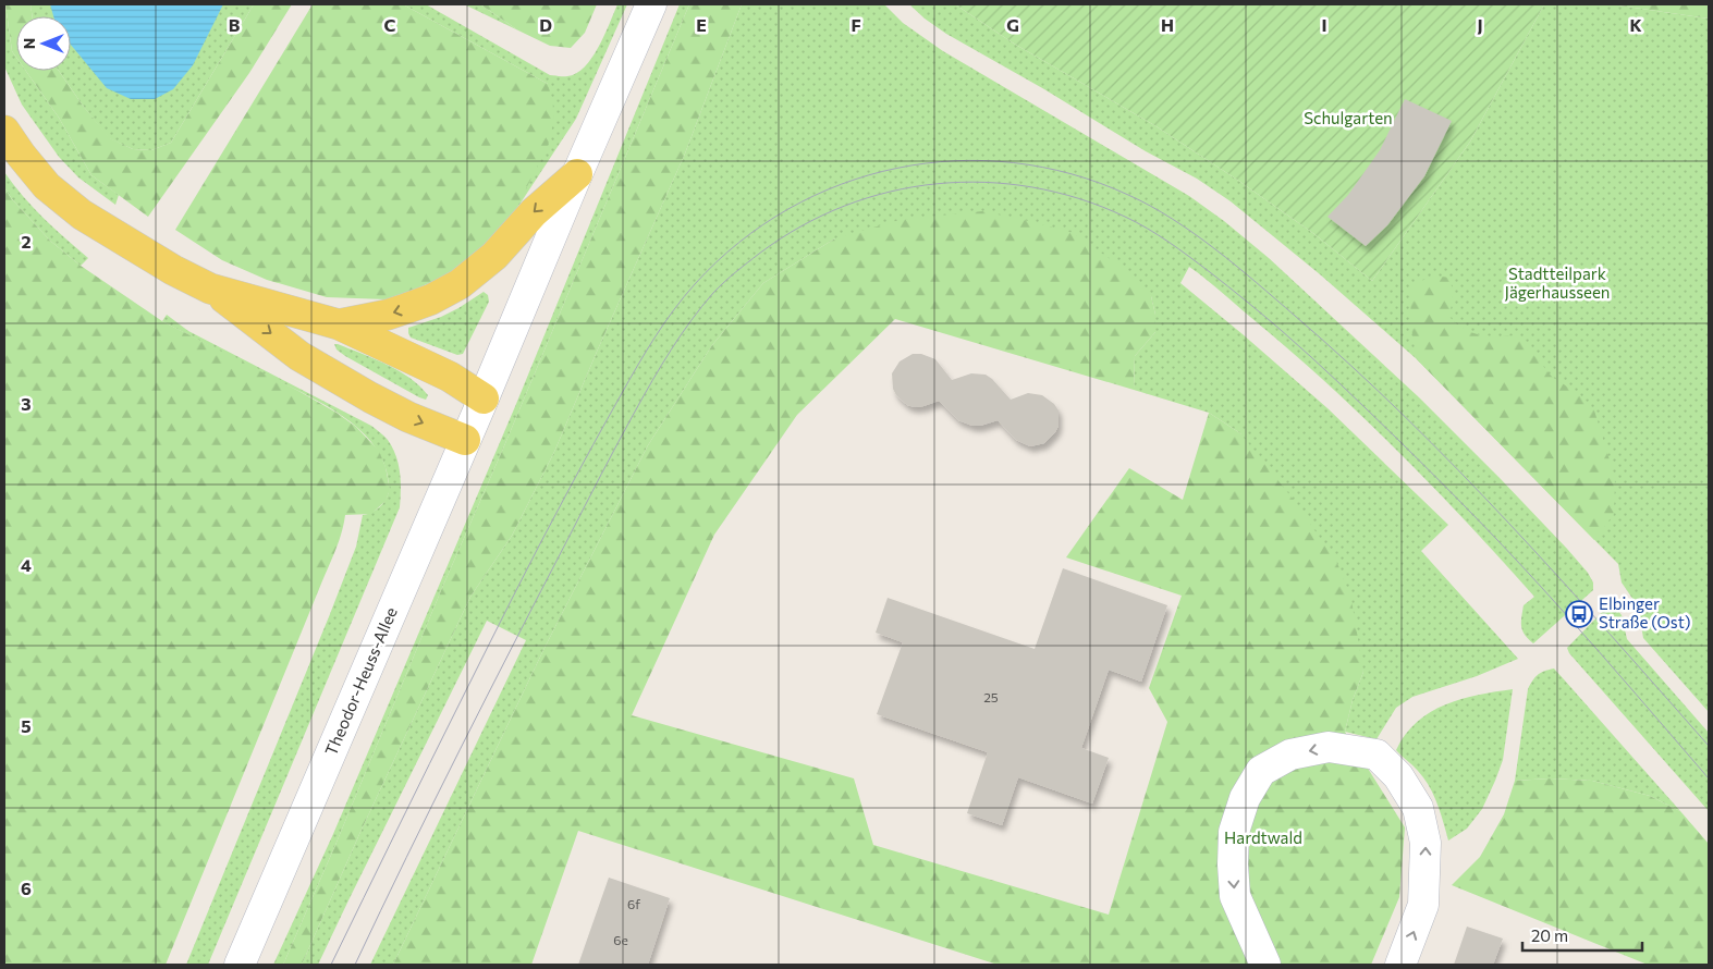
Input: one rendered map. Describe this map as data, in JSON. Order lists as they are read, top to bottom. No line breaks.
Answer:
{"streets":{"street":["Theodor-Heuss-Allee"]},"parks":["Schulgarten","Stadtteilpark Jägerhausseen","Hardtwald"],"places":{"bus stop":["Elbinger Straße (Ost)"]},"house_numbers":["25","6f","6e"],"scale_bar":"20 m","north":"left","grid":{"columns":["B","C","D","E","F","G","H","I","J","K"],"rows":["2","3","4","5","6"]}}
